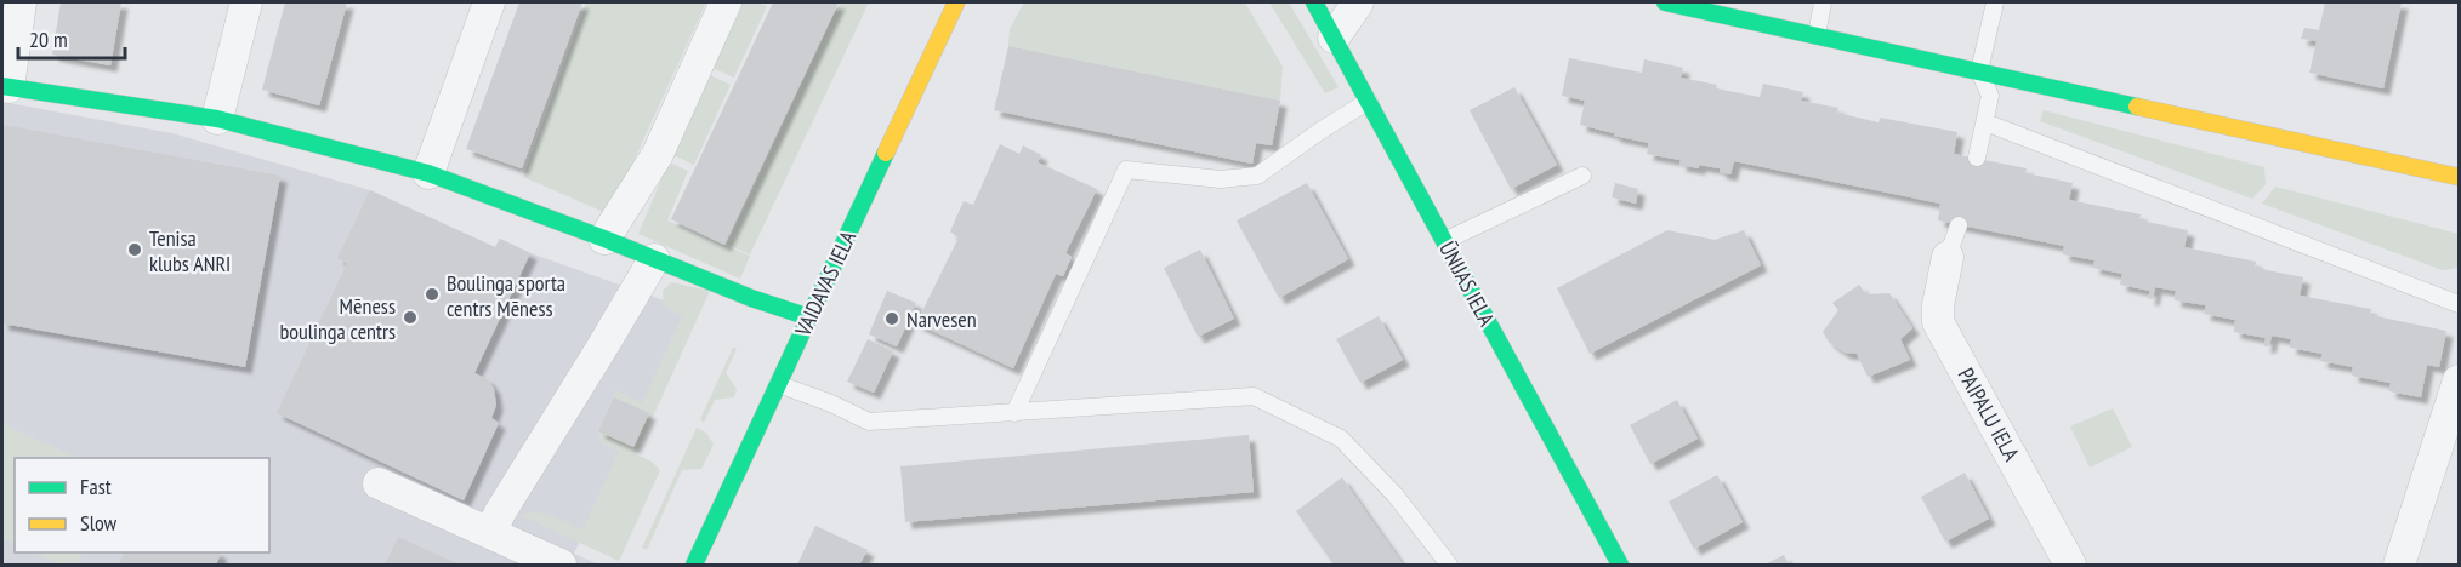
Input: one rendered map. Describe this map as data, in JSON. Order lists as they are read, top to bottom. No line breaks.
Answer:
{"streets":{"street":["VAIDAVAS IELA","ŪNIJAS IELA","PAIPALU IELA"]},"places":["Tenisa klubs ANRI","Boulinga sporta centrs Mēness","Mēness boulinga centrs","Narvesen"],"legend":["Fast","Slow"],"scale_bar":"20 m"}
